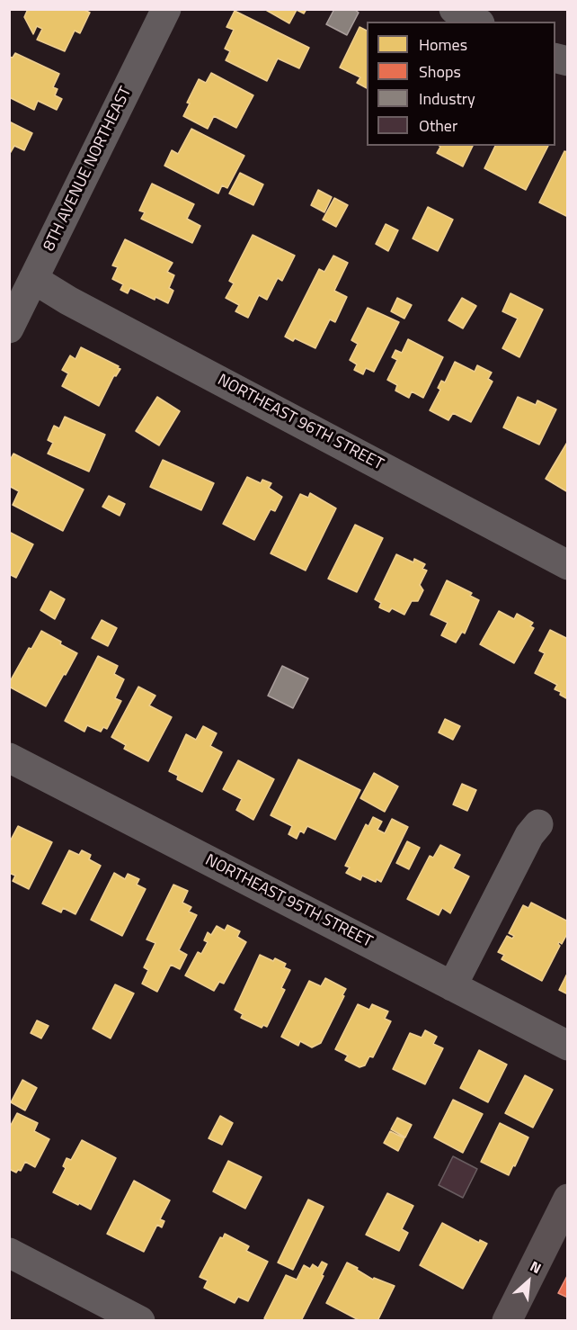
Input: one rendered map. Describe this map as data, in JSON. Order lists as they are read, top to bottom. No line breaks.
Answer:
{"streets":{"street":["8TH AVENUE NORTHEAST","NORTHEAST 96TH STREET","NORTHEAST 95TH STREET"]},"crossings":[["8TH AVENUE NORTHEAST","NORTHEAST 96TH STREET"]],"legend":["Homes","Shops","Industry","Other"],"north":"top right"}
